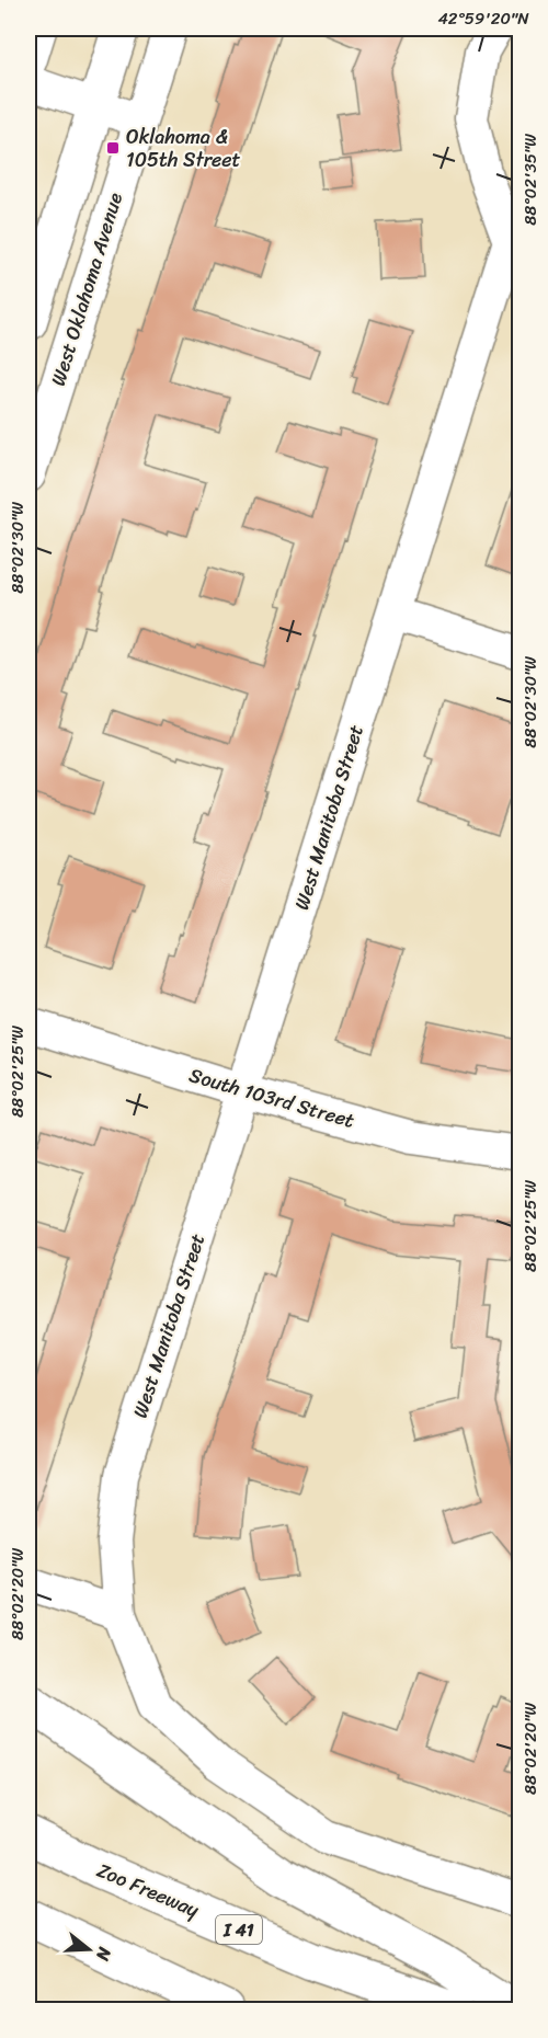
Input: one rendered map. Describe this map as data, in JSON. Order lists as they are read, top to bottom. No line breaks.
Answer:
{"streets":{"main road":["Zoo Freeway","I 41"],"street":["West Oklahoma Avenue","West Manitoba Street","South 103rd Street"]},"crossings":[["West Manitoba Street","South 103rd Street"]],"places":{"transit":["Oklahoma & 105th Street"]},"north":"right","coordinates":["42°59'20\"N","88°02'35\"W","88°02'30\"W","88°02'25\"W","88°02'20\"W"]}
